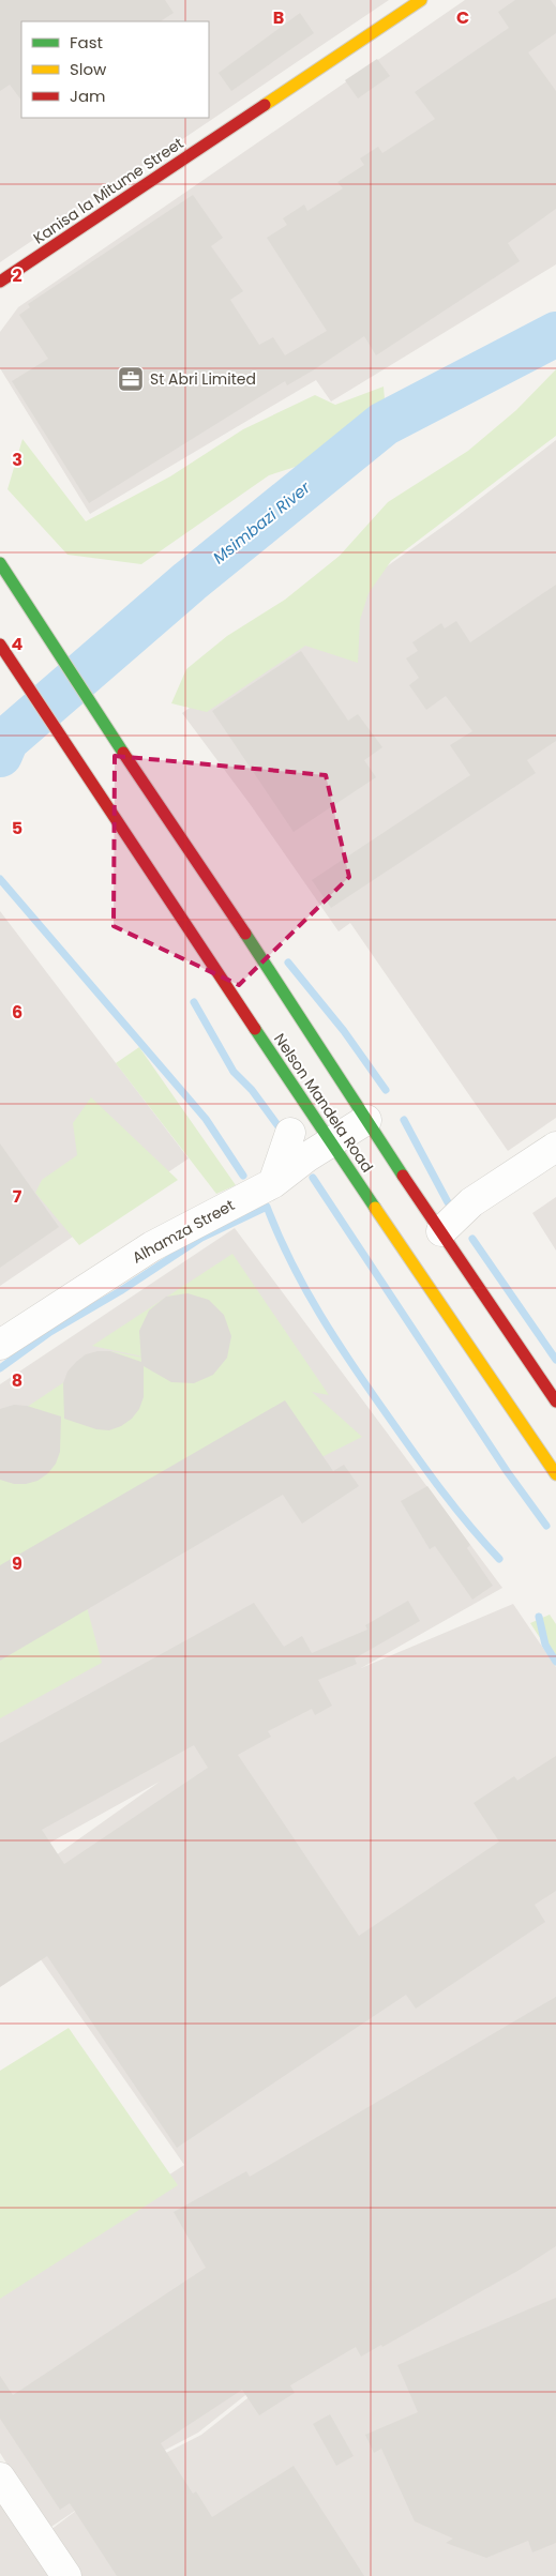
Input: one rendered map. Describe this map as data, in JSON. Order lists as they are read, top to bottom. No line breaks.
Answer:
{"streets":{"main road":["Kanisa la Mitume Street","Nelson Mandela Road"],"street":["Alhamza Street"]},"crossings":[["Nelson Mandela Road","Alhamza Street"]],"water":["Msimbazi River"],"places":{"office":["St Abri Limited"]},"legend":["Fast","Slow","Jam"],"grid":{"columns":["B","C"],"rows":["2","3","4","5","6","7","8","9"]}}
